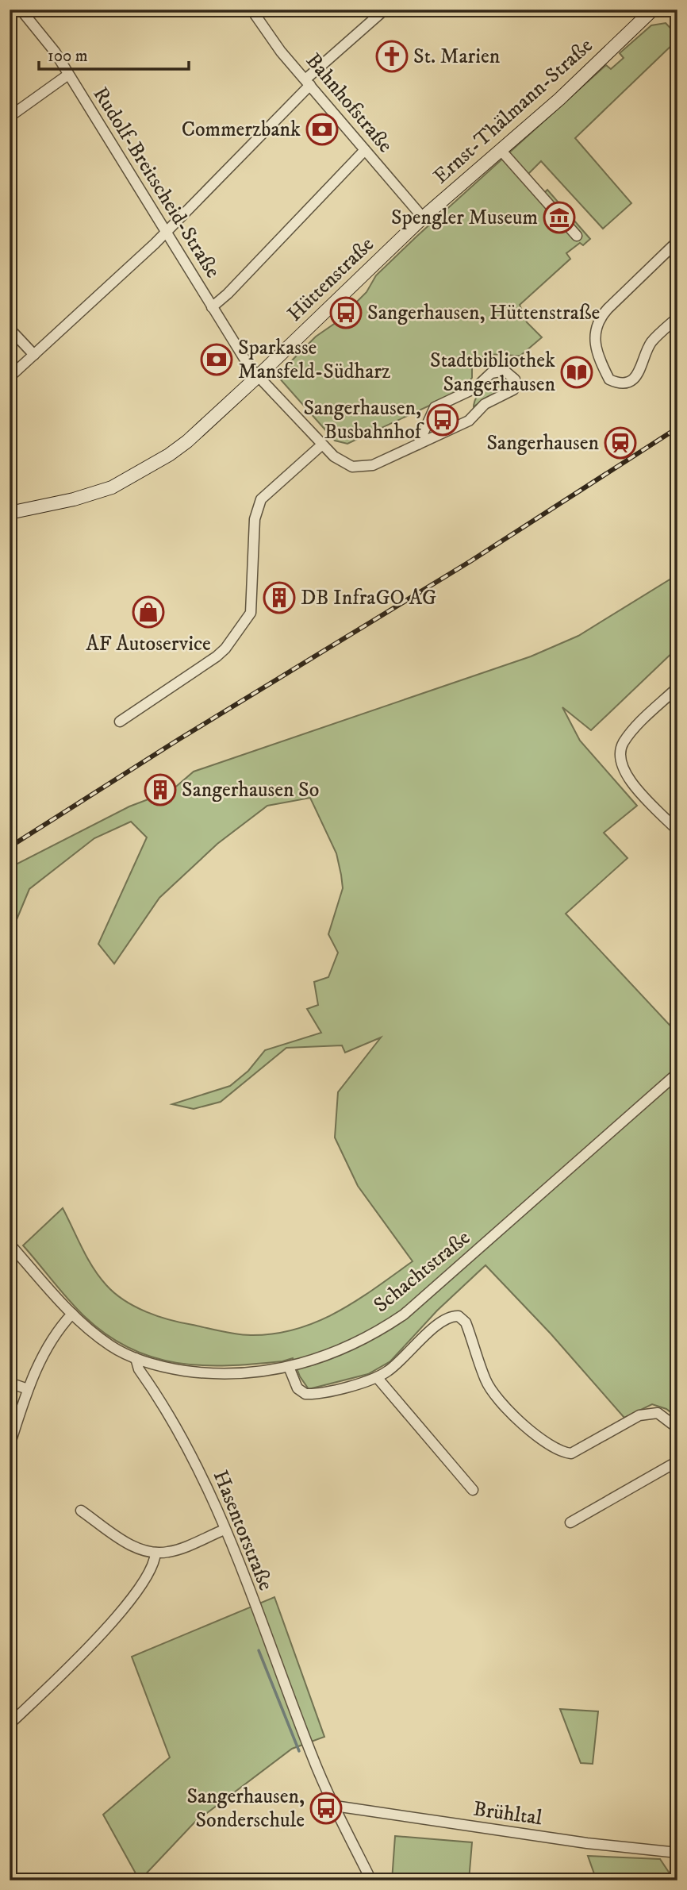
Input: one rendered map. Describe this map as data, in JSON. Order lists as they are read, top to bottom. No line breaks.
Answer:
{"streets":{"street":["Bahnhofstraße","Ernst-Thälmann-Straße","Rudolf-Breitscheid-Straße","Hüttenstraße","Schachtstraße","Hasentorstraße","Brühltal"]},"crossings":[["Bahnhofstraße","Ernst-Thälmann-Straße"],["Bahnhofstraße","Hüttenstraße"],["Ernst-Thälmann-Straße","Hüttenstraße"],["Rudolf-Breitscheid-Straße","Hüttenstraße"],["Schachtstraße","Hasentorstraße"],["Hasentorstraße","Brühltal"]],"places":{"church":["St. Marien"],"bank":["Commerzbank","Sparkasse Mansfeld-Südharz"],"museum":["Spengler Museum"],"bus stop":["Sangerhausen, Hüttenstraße","Sangerhausen, Busbahnhof","Sangerhausen, Sonderschule"],"library":["Stadtbibliothek Sangerhausen"],"station":["Sangerhausen"],"building":["DB InfraGO AG","Sangerhausen So"],"shop":["AF Autoservice"]},"scale_bar":"100 m"}
